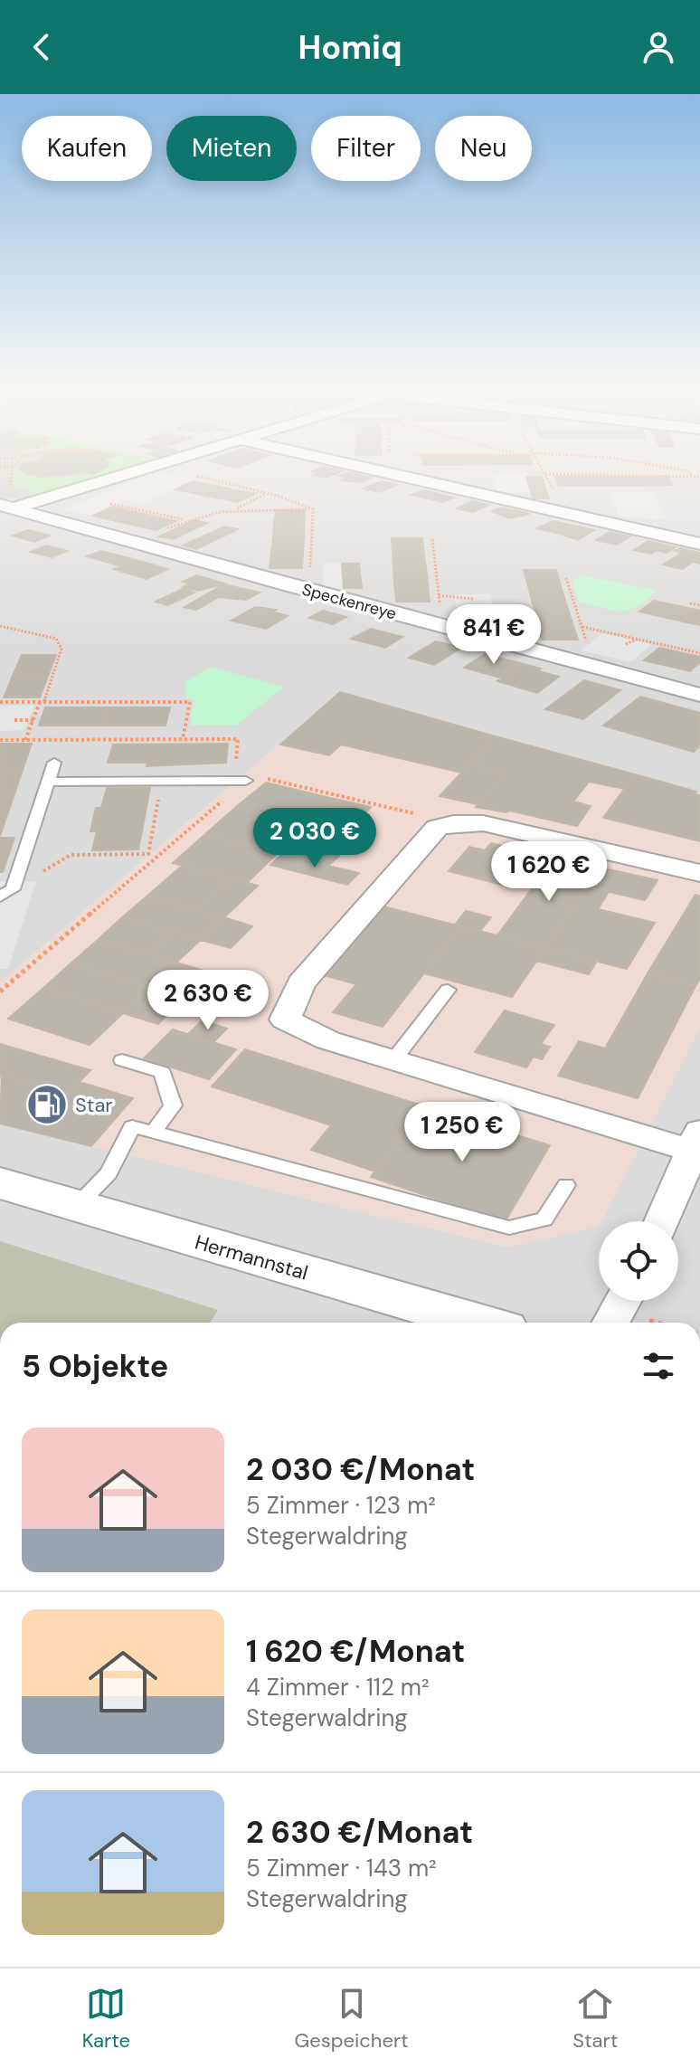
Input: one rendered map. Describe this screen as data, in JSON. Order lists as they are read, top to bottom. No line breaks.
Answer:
{"streets":{"street":["Speckenreye","Hermannstal"]},"places":{"fuel station":["Star"]},"page":{"header":"Homiq","chip":["Kaufen","Mieten","Filter","Neu"],"price":["841 €","2 030 €","1 620 €","2 630 €","1 250 €"],"heading":"5 Objekte","list":[{"name":"2 030 €/Monat","note":"5 Zimmer · 123 m² · Stegerwaldring"},{"name":"1 620 €/Monat","note":"4 Zimmer · 112 m² · Stegerwaldring"},{"name":"2 630 €/Monat","note":"5 Zimmer · 143 m² · Stegerwaldring"}],"tabs":["Karte","Gespeichert","Start"]}}
